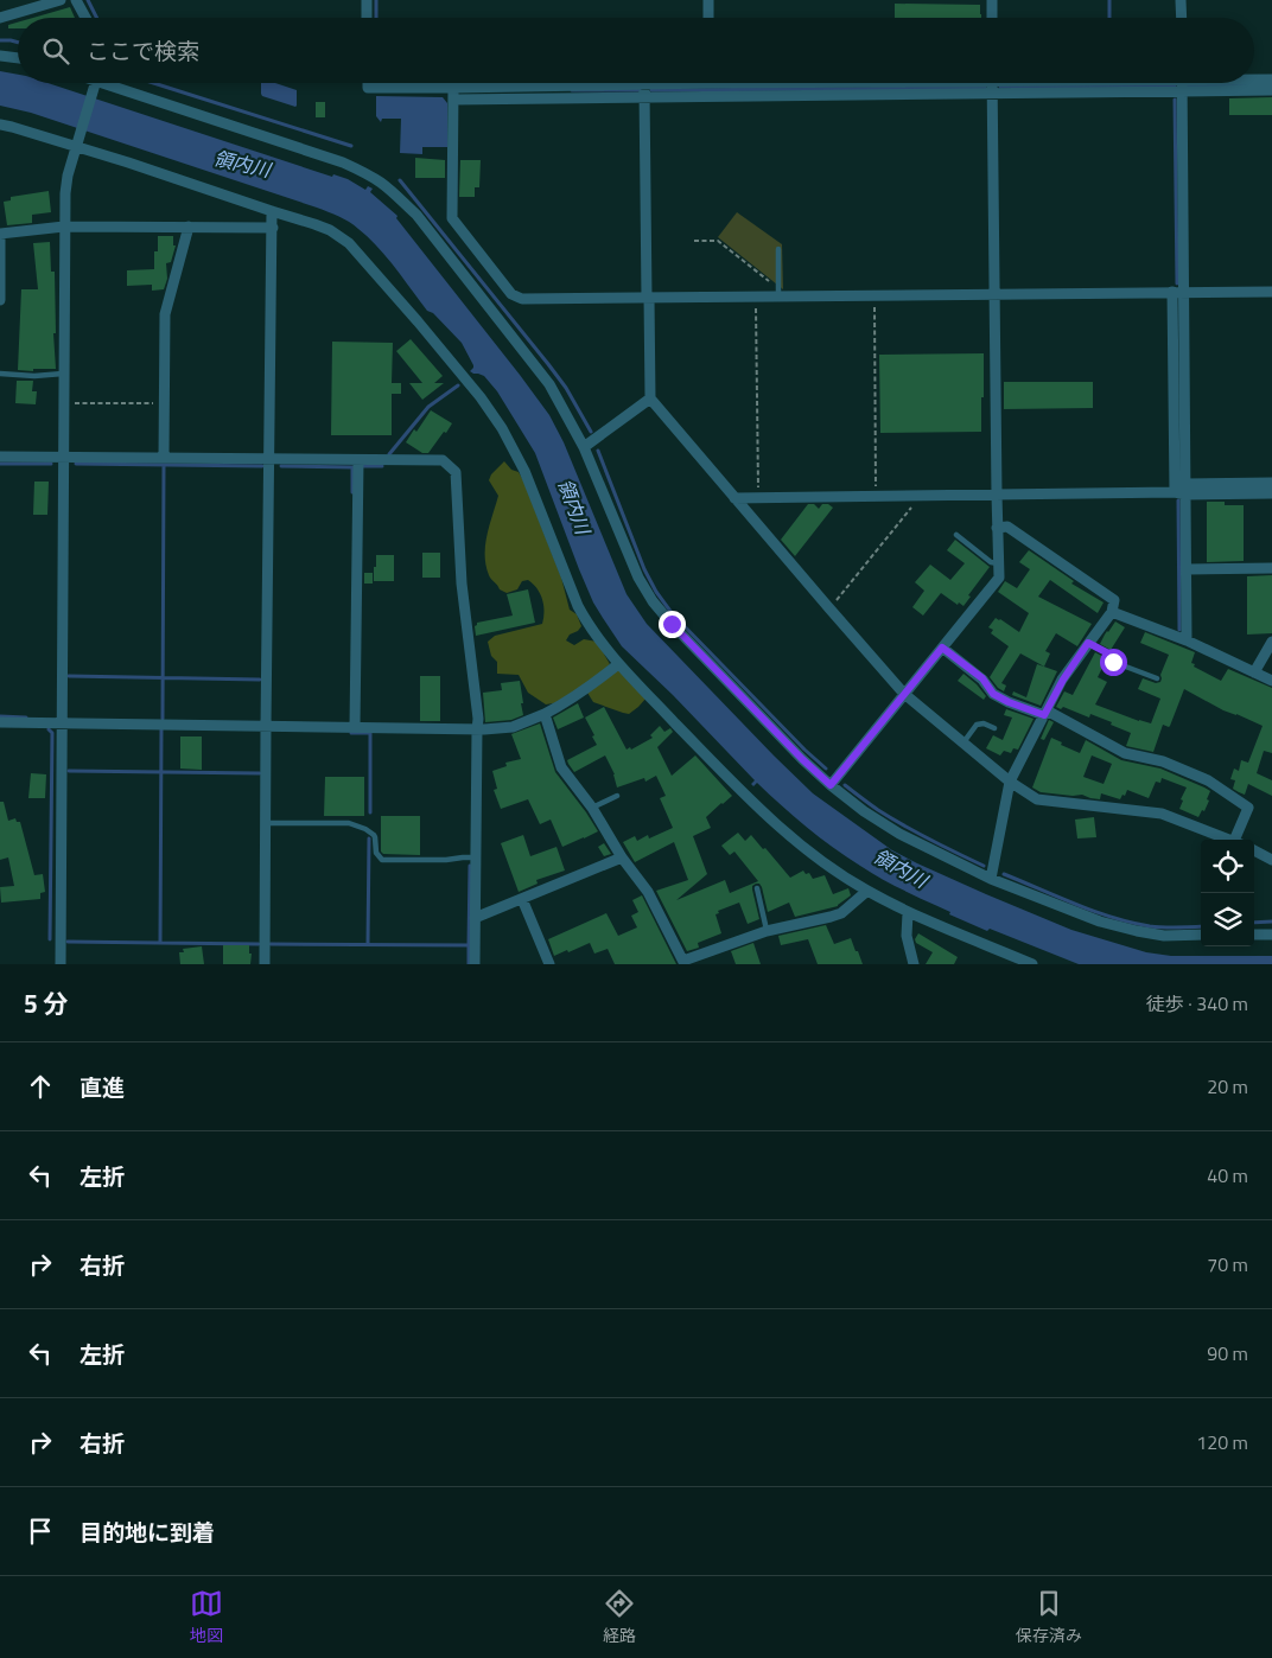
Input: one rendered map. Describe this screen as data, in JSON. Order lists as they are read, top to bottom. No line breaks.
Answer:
{"water":["領内川"],"page":{"search":"ここで検索","heading":["5 分","徒歩 · 340 m"],"list":[["直進","20 m"],["左折","40 m"],["右折","70 m"],["左折","90 m"],["右折","120 m"],"目的地に到着"],"nav":["地図","経路","保存済み"]}}
